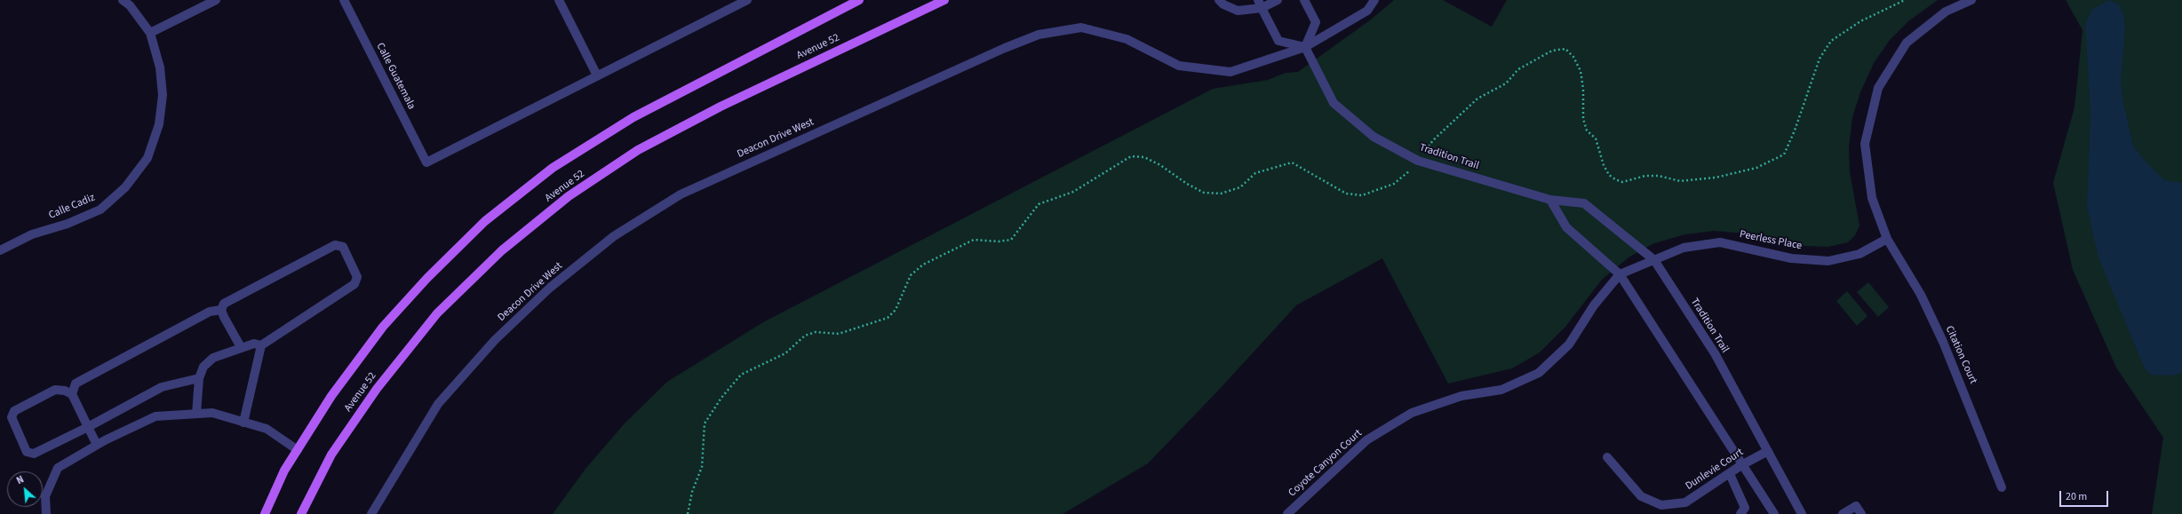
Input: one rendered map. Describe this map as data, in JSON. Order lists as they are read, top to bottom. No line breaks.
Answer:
{"streets":{"main road":["Avenue 52"],"street":["Calle Guatemala","Deacon Drive West","Tradition Trail","Calle Cadiz","Peerless Place","Citation Court","Coyote Canyon Court","Dunlevie Court"]},"crossings":[["Deacon Drive West","Tradition Trail"],["Tradition Trail","Peerless Place"],["Tradition Trail","Dunlevie Court"],["Peerless Place","Citation Court"],["Peerless Place","Coyote Canyon Court"]],"scale_bar":"20 m","north":"top left"}
